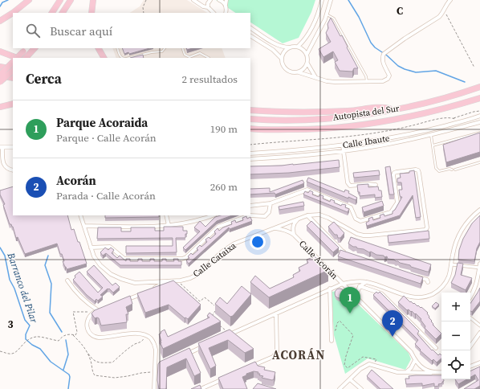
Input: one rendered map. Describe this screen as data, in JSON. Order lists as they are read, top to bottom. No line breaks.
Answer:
{"streets":{"highway":["Autopista del Sur"],"street":["Calle Ibaute","Calle Cataixa","Calle Acorán"]},"crossings":[["Calle Cataixa","Calle Acorán"]],"districts":["ACORÁN"],"water":["Barranco del Pilar"],"page":{"search":"Buscar aquí","heading":["Cerca","2 resultados"],"list":[{"mark":"1","name":"Parque Acoraida","note":"Parque · Calle Acorán","value":"190 m"},{"mark":"2","name":"Acorán","note":"Parada · Calle Acorán","value":"260 m"}],"pins":["1","2"],"map_buttons":["+","−"]},"grid":{"columns":["C"],"rows":["3"]}}
